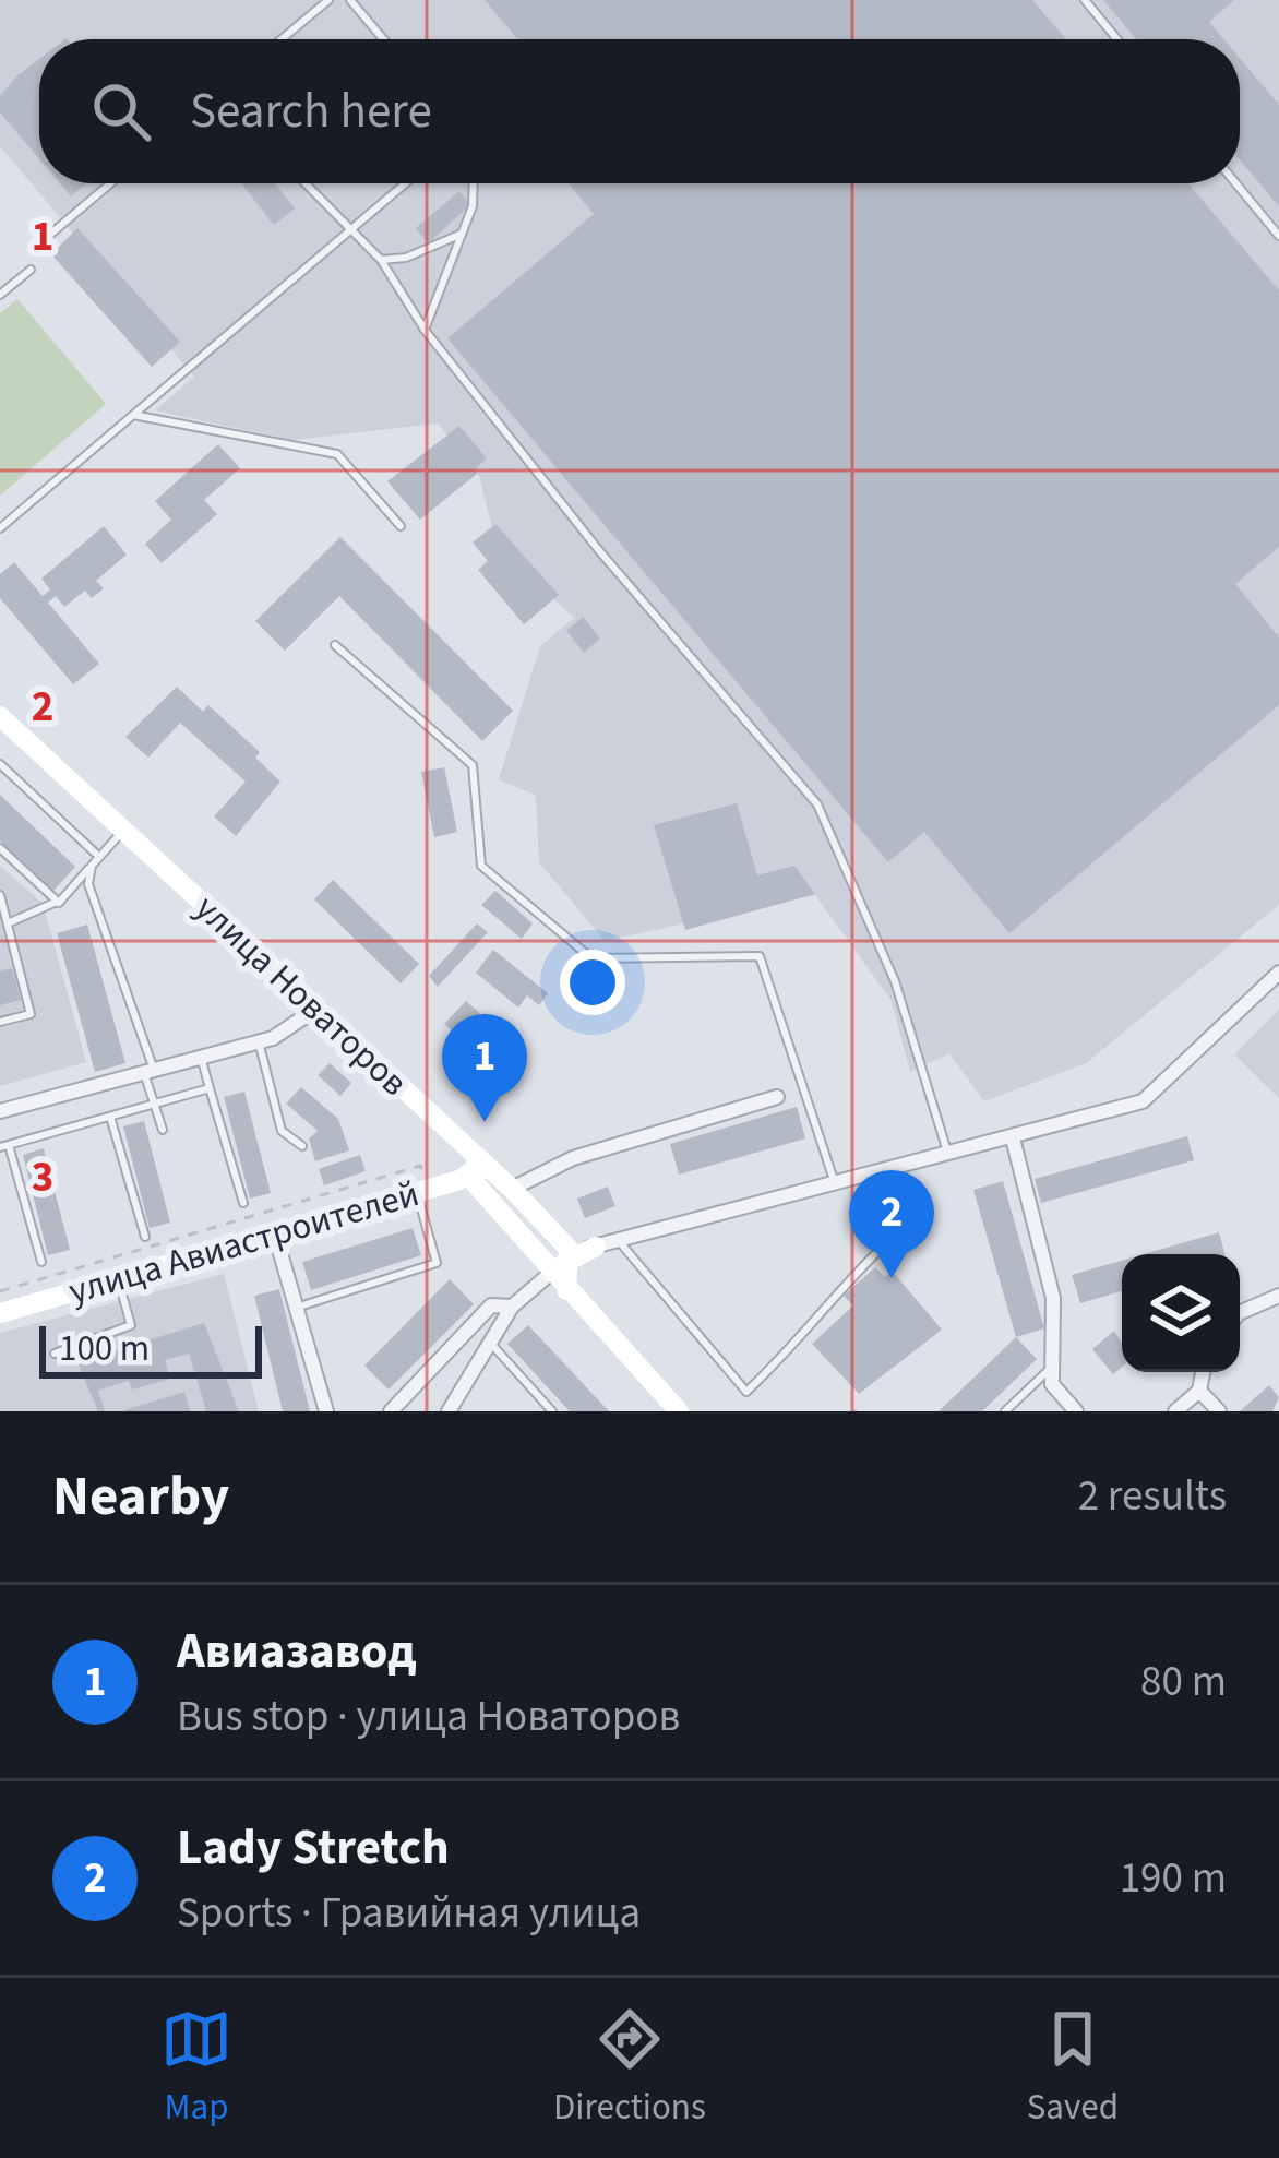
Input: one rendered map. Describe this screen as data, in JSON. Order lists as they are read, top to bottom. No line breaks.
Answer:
{"streets":{"main road":["улица Новаторов","улица Авиастроителей"]},"crossings":[["улица Новаторов","улица Авиастроителей"]],"scale_bar":"100 m","page":{"search":"Search here","pins":["1","2"],"scale":"100 m","heading":["Nearby","2 results"],"list":[{"mark":"1","name":"Авиазавод","note":"Bus stop · улица Новаторов","value":"80 m"},{"mark":"2","name":"Lady Stretch","note":"Sports · Гравийная улица","value":"190 m"}],"nav":["Map","Directions","Saved"]},"grid":{"rows":["1","2","3"]}}
